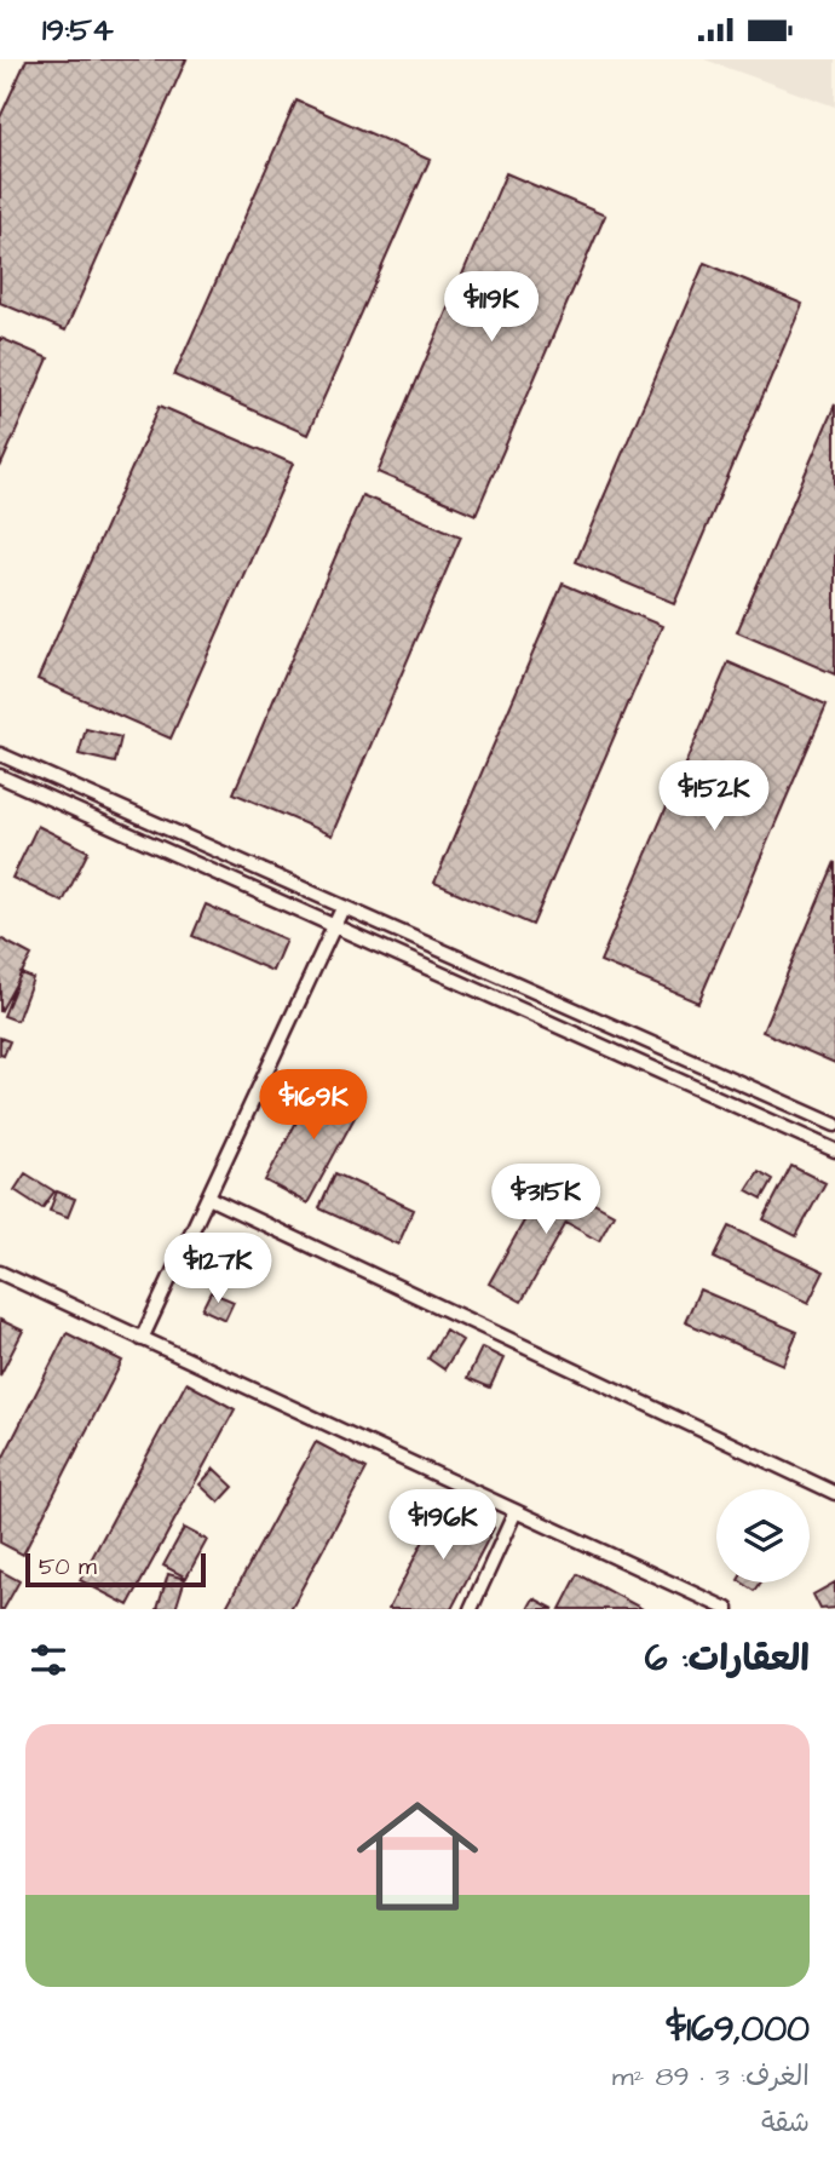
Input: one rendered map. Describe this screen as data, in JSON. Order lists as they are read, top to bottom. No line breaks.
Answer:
{"scale_bar":"50 m","page":{"status":"19:54","price":["$119K","$152K","$169K","$315K","$127K","$196K"],"scale":"50 m","heading":"العقارات: 6","list":[{"name":"$169,000","note":"الغرف: 3 · 89 m² · شقة"}]}}
